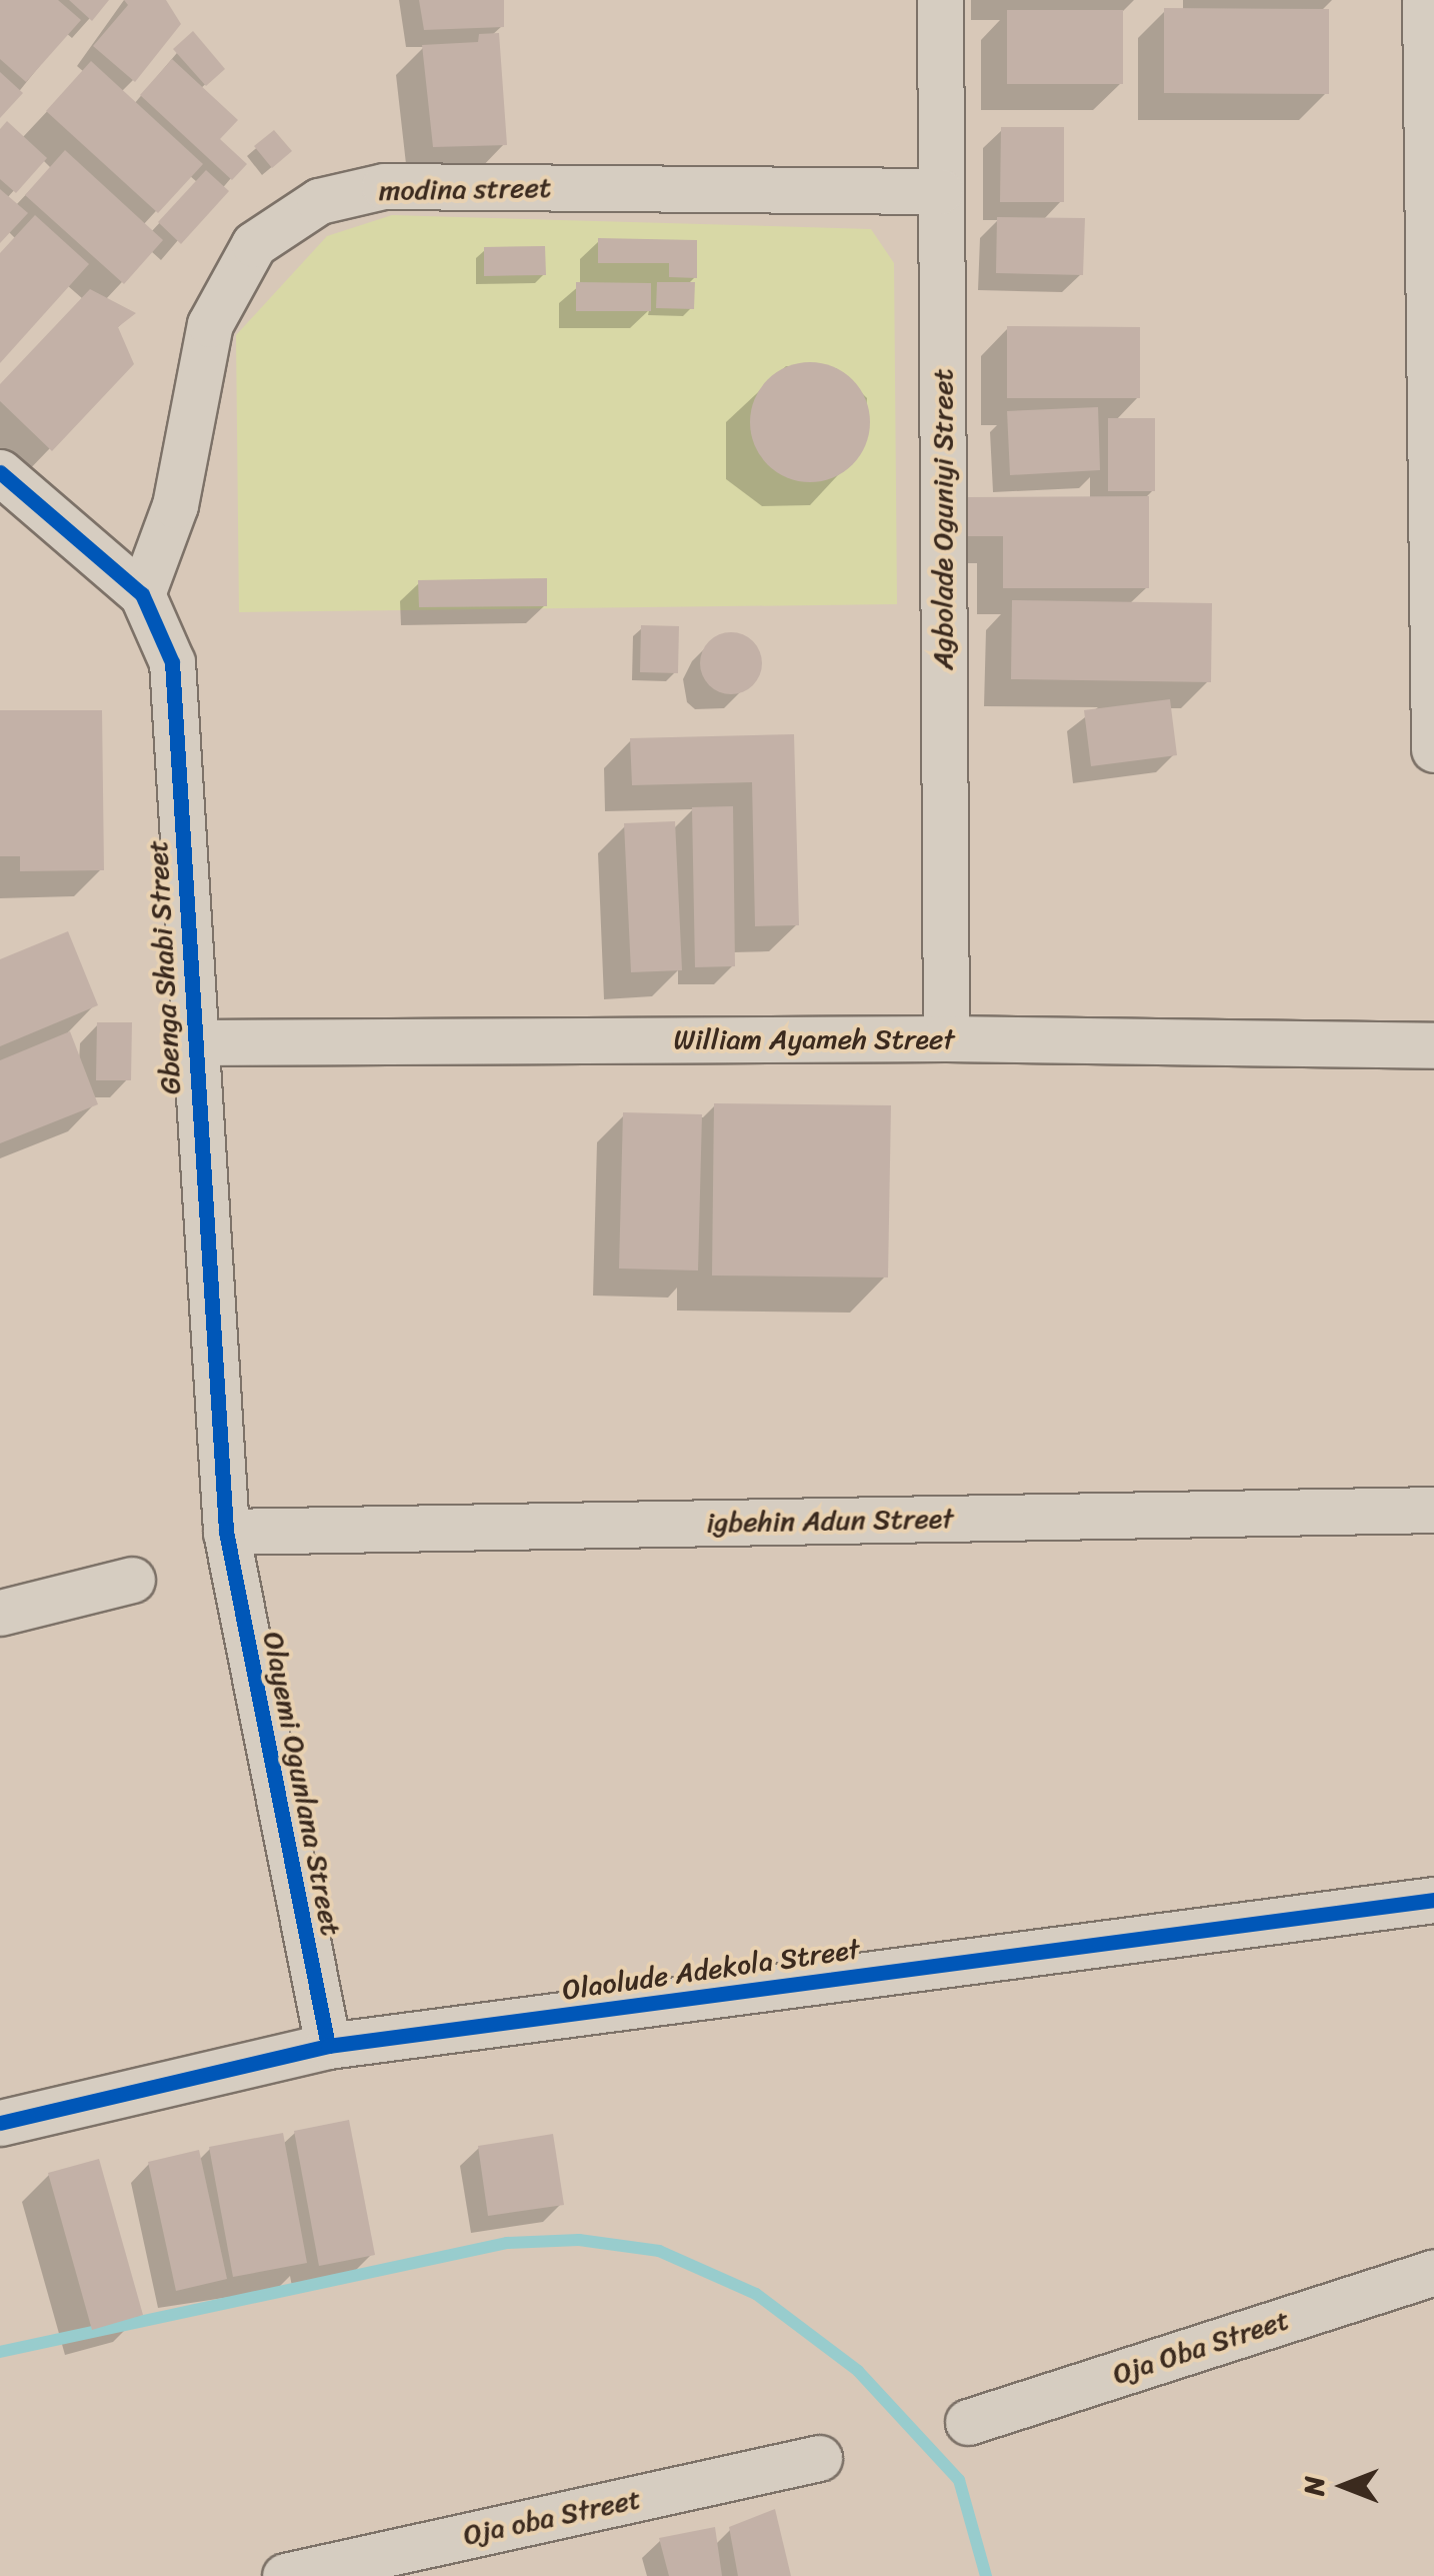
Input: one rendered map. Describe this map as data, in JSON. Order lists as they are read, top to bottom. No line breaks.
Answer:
{"streets":{"street":["modina street","Agbolade Oguniyi Street","Gbenga Shabi Street","William Ayameh Street","igbehin Adun Street","Olayemi Ogunlana Street","Olaolude Adekola Street","Oja Oba Street","Oja oba Street"]},"crossings":[["modina street","Agbolade Oguniyi Street"],["modina street","Gbenga Shabi Street"],["Agbolade Oguniyi Street","William Ayameh Street"],["Gbenga Shabi Street","William Ayameh Street"],["Gbenga Shabi Street","igbehin Adun Street"],["Gbenga Shabi Street","Olayemi Ogunlana Street"],["igbehin Adun Street","Olayemi Ogunlana Street"],["Olayemi Ogunlana Street","Olaolude Adekola Street"]],"north":"left"}
